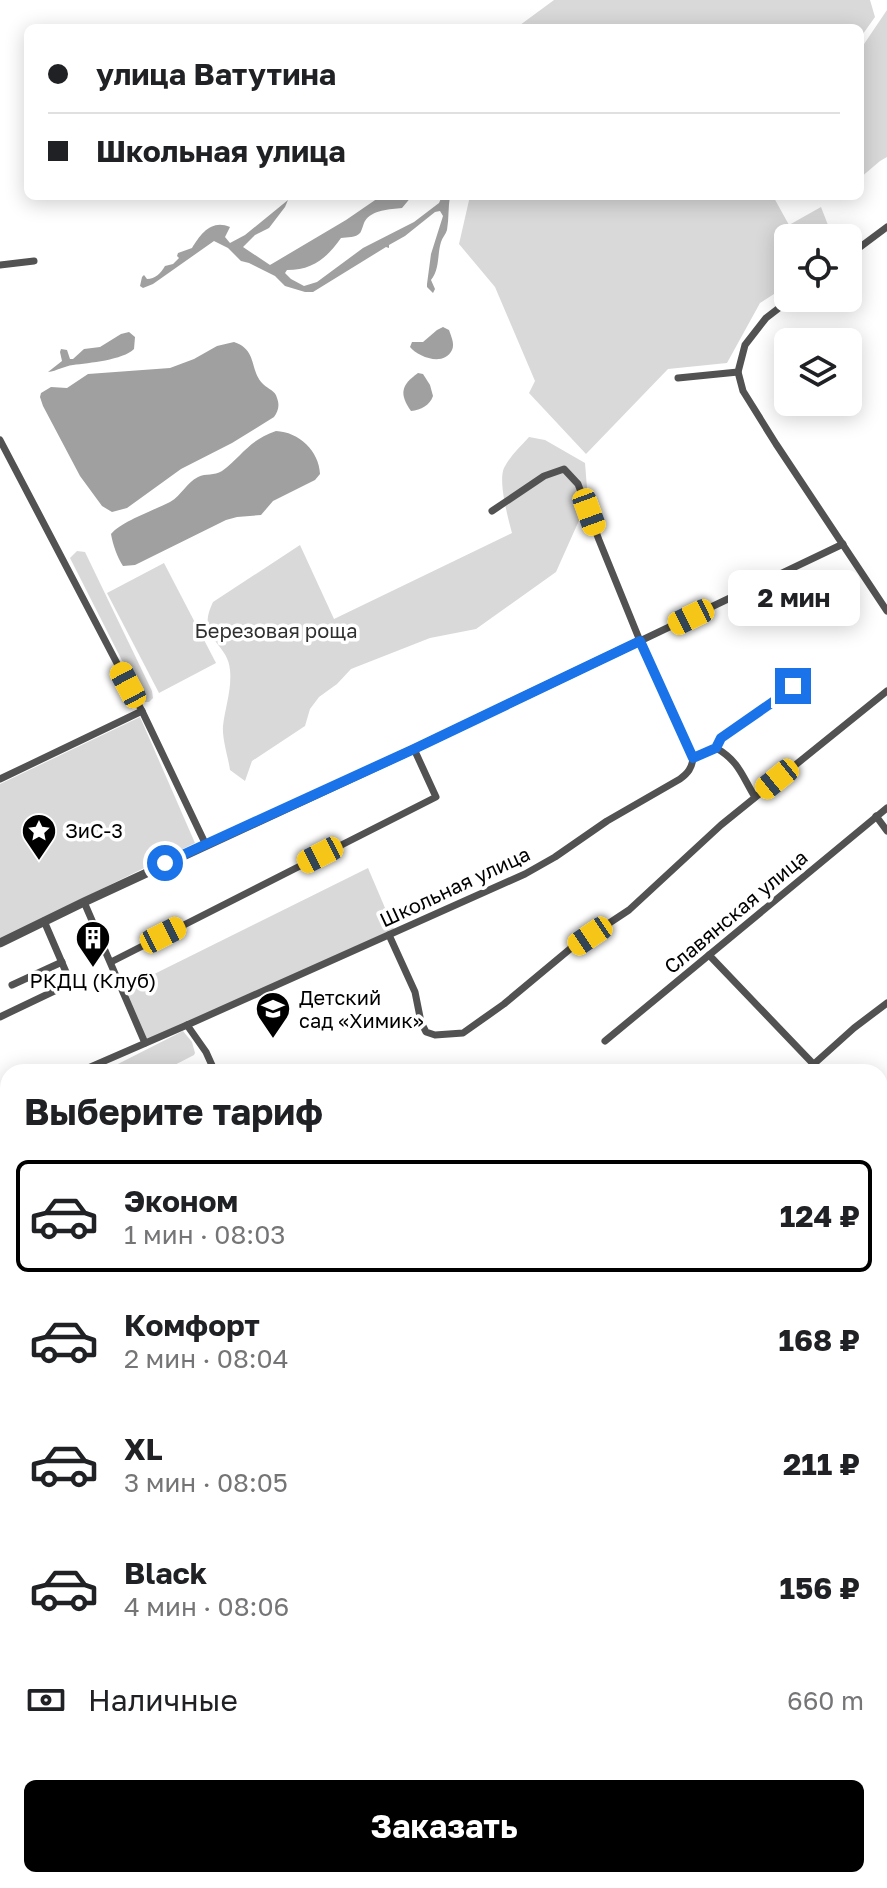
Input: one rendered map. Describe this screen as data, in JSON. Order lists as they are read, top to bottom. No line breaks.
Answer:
{"streets":{"street":["Школьная улица","Славянская улица"]},"parks":["Березовая роща"],"places":{"place":["ЗиС-3"],"building":["РКДЦ (Клуб)"],"school or university":["Детский сад «Химик»"]},"page":{"banner":["улица Ватутина","Школьная улица"],"bubble":"2 мин","heading":"Выберите тариф","list":[{"name":"Эконом","note":"1 мин · 08:03","value":"124 ₽"},{"name":"Комфорт","note":"2 мин · 08:04","value":"168 ₽"},{"name":"XL","note":"3 мин · 08:05","value":"211 ₽"},{"name":"Black","note":"4 мин · 08:06","value":"156 ₽"}],"pay":["Наличные","660 m"],"buttons":"Заказать"}}
